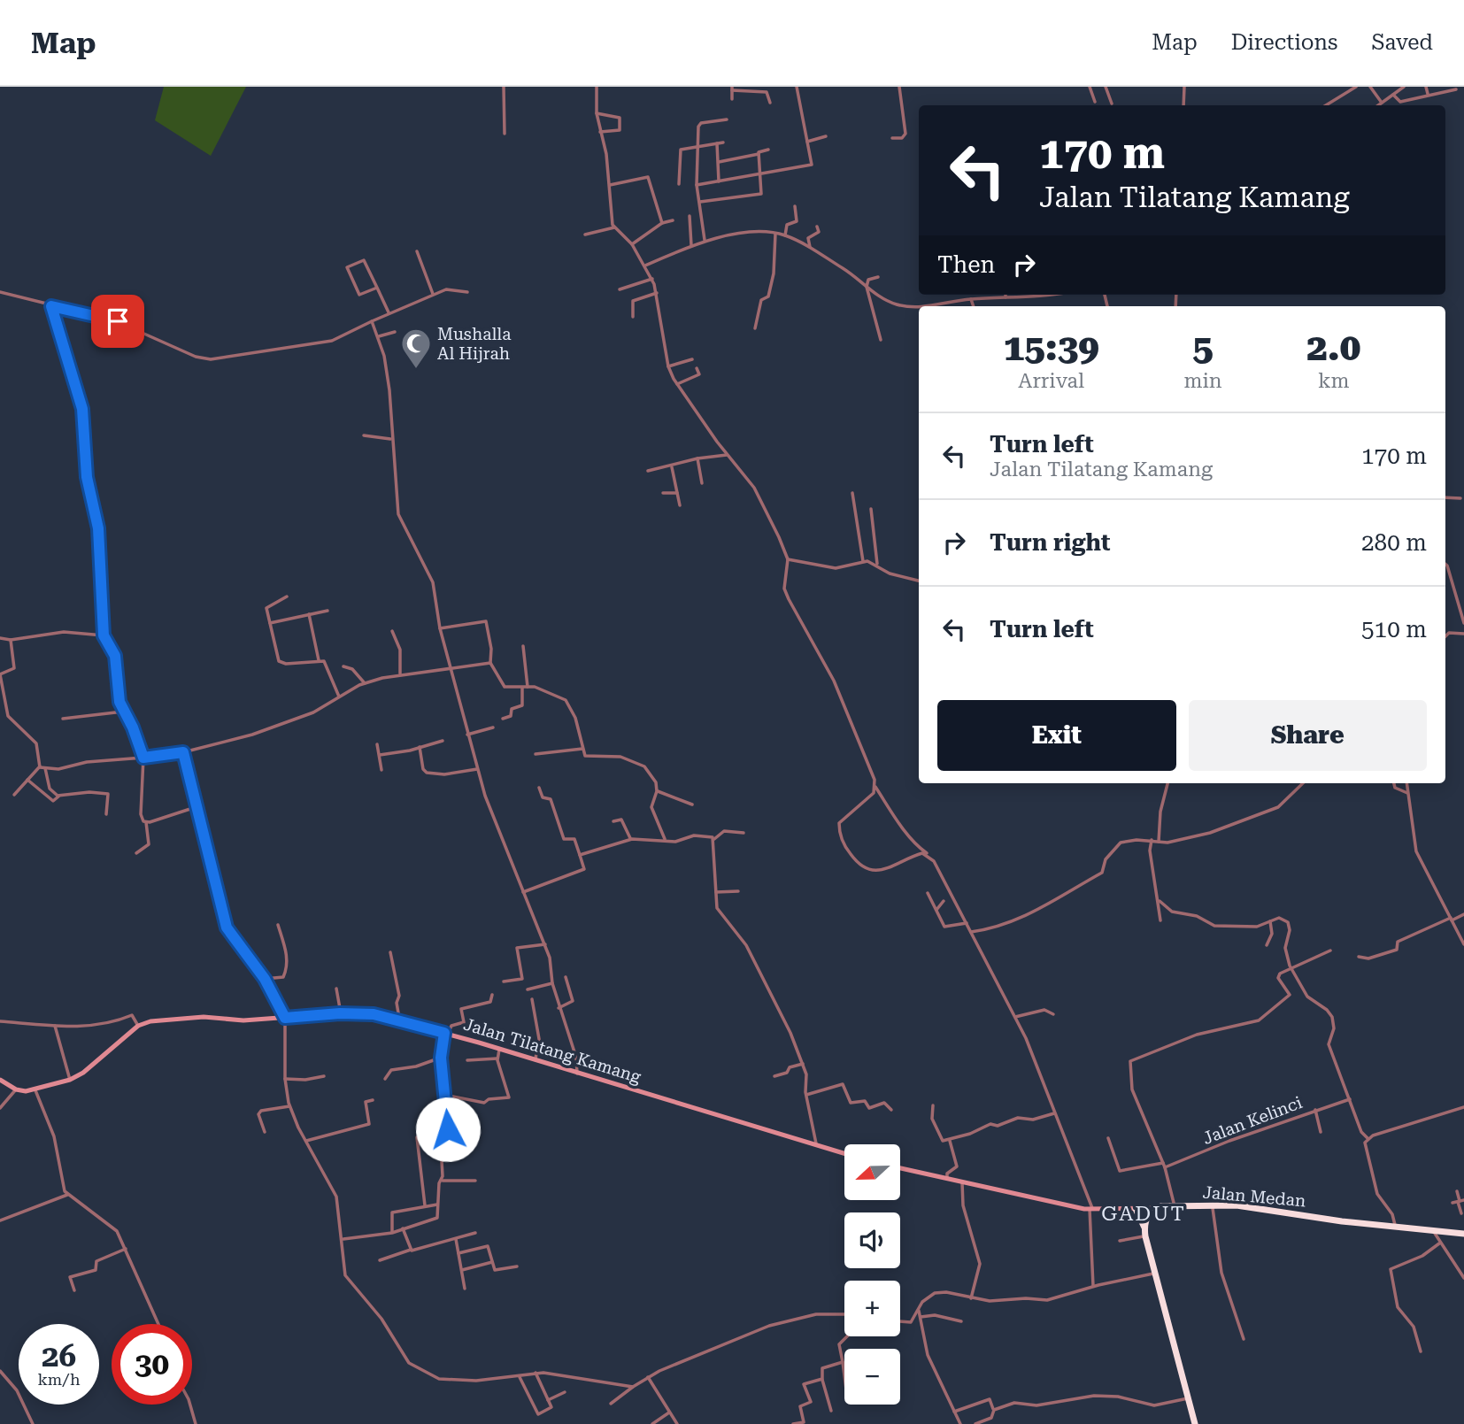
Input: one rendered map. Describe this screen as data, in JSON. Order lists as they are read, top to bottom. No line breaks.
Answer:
{"streets":{"highway":["Jalan Medan"],"street":["Jalan Tilatang Kamang","Jalan Kelinci"]},"districts":["GADUT"],"places":{"mosque":["Mushalla Al Hijrah"]},"north":"left","page":{"header":"Map","nav":["Map","Directions","Saved"],"turn":["170 m","Jalan Tilatang Kamang"],"then":"Then","eta":["15:39","Arrival","5","min","2.0","km"],"list":[{"name":"Turn left","note":"Jalan Tilatang Kamang","value":"170 m"},{"name":"Turn right","value":"280 m"},{"name":"Turn left","value":"510 m"}],"buttons":["Exit","Share"],"map_buttons":["+","−"],"speed":"26 km/h","limit":"30"}}
